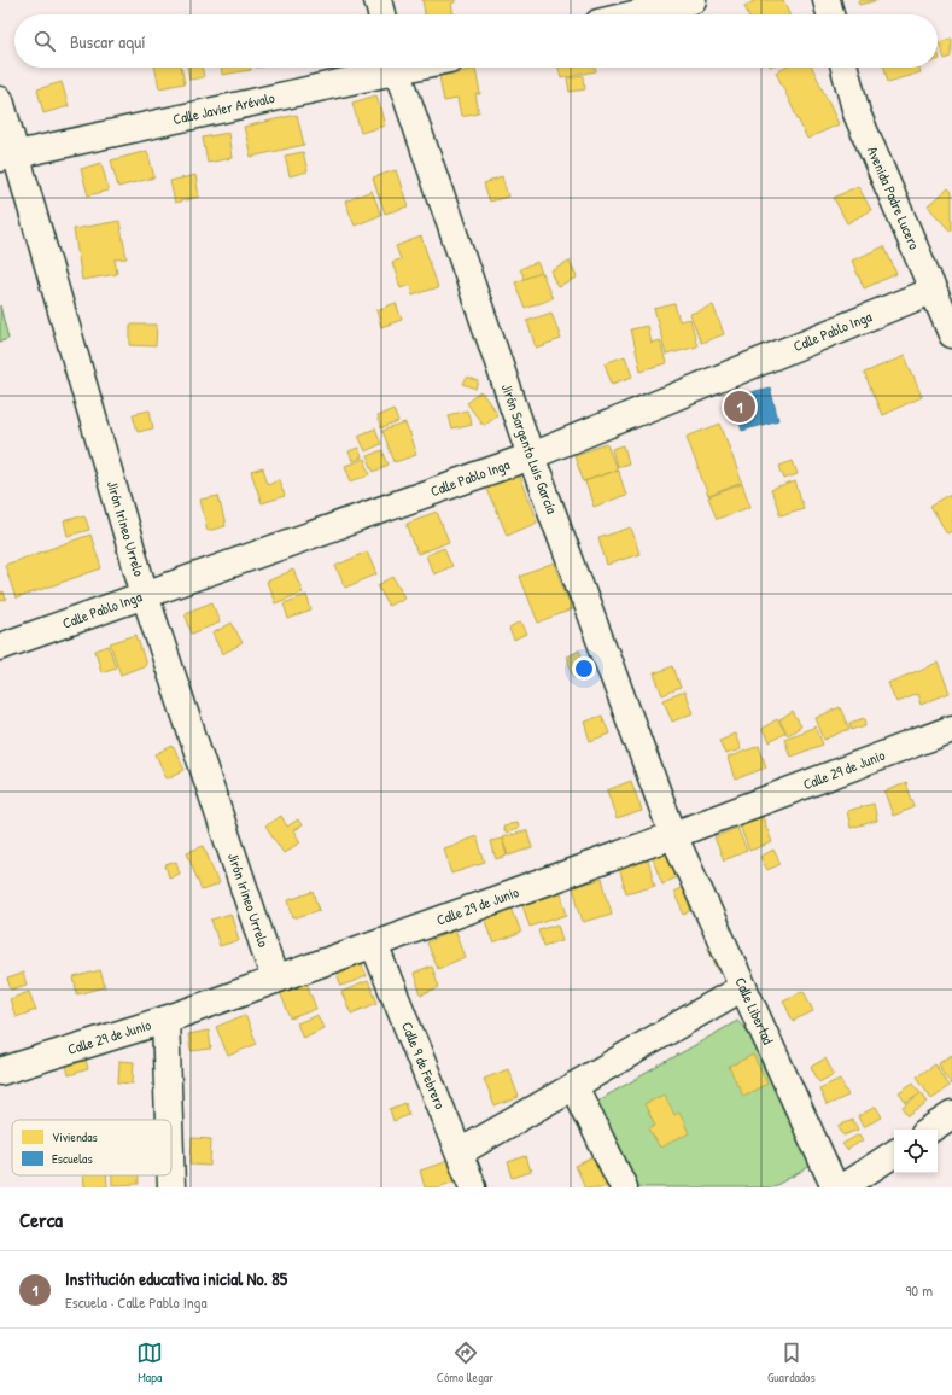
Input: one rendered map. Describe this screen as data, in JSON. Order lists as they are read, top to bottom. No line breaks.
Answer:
{"streets":{"street":["Calle Javier Arévalo","Avenida Padre Lucero","Calle Pablo Inga","Jirón Sargento Luis García","Jirón Irineo Urrelo","Calle 29 de Junio","Calle Libertad","Calle 9 de Febrero"]},"crossings":[["Calle Javier Arévalo","Jirón Irineo Urrelo"],["Avenida Padre Lucero","Calle Pablo Inga"],["Calle Pablo Inga","Jirón Sargento Luis García"],["Calle Pablo Inga","Jirón Irineo Urrelo"],["Jirón Sargento Luis García","Calle 29 de Junio"],["Jirón Sargento Luis García","Calle Libertad"],["Jirón Irineo Urrelo","Calle 29 de Junio"],["Calle 29 de Junio","Calle Libertad"],["Calle 29 de Junio","Calle 9 de Febrero"]],"legend":["Viviendas","Escuelas"],"page":{"search":"Buscar aquí","pins":"1","heading":"Cerca","list":[{"mark":"1","name":"Institución educativa inicial No. 85","note":"Escuela · Calle Pablo Inga","value":"90 m"}],"nav":["Mapa","Cómo llegar","Guardados"]}}
